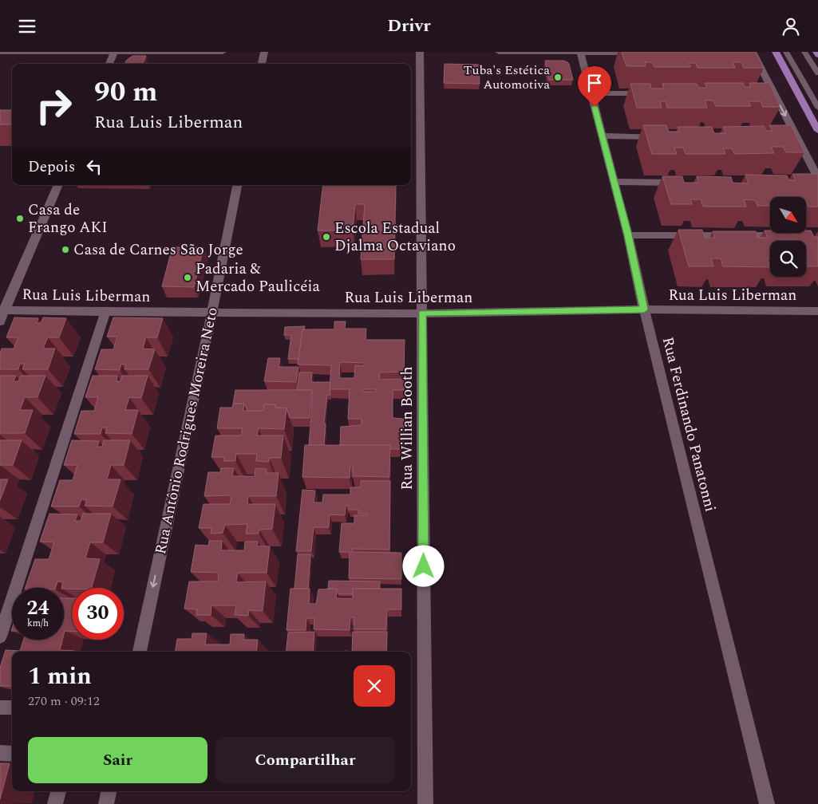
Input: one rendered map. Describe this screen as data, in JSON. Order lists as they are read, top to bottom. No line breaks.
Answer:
{"streets":{"street":["Rua Luis Liberman","Rua Ferdinando Panatonni","Rua Willian Booth","Rua Antônio Rodrigues Moreira Neto"]},"crossings":[["Rua Luis Liberman","Rua Ferdinando Panatonni"],["Rua Luis Liberman","Rua Willian Booth"],["Rua Luis Liberman","Rua Antônio Rodrigues Moreira Neto"]],"one_way":["Rua Antônio Rodrigues Moreira Neto"],"places":["Tuba's Estética Automotiva","Casa de Frango AKI","Escola Estadual Djalma Octaviano","Casa de Carnes São Jorge","Padaria & Mercado Paulicéia"],"north":"bottom right","page":{"header":"Drivr","turn":["90 m","Rua Luis Liberman"],"then":"Depois","speed":"24 km/h","limit":"30","heading":["1 min","270 m · 09:12"],"buttons":["Sair","Compartilhar"]}}
